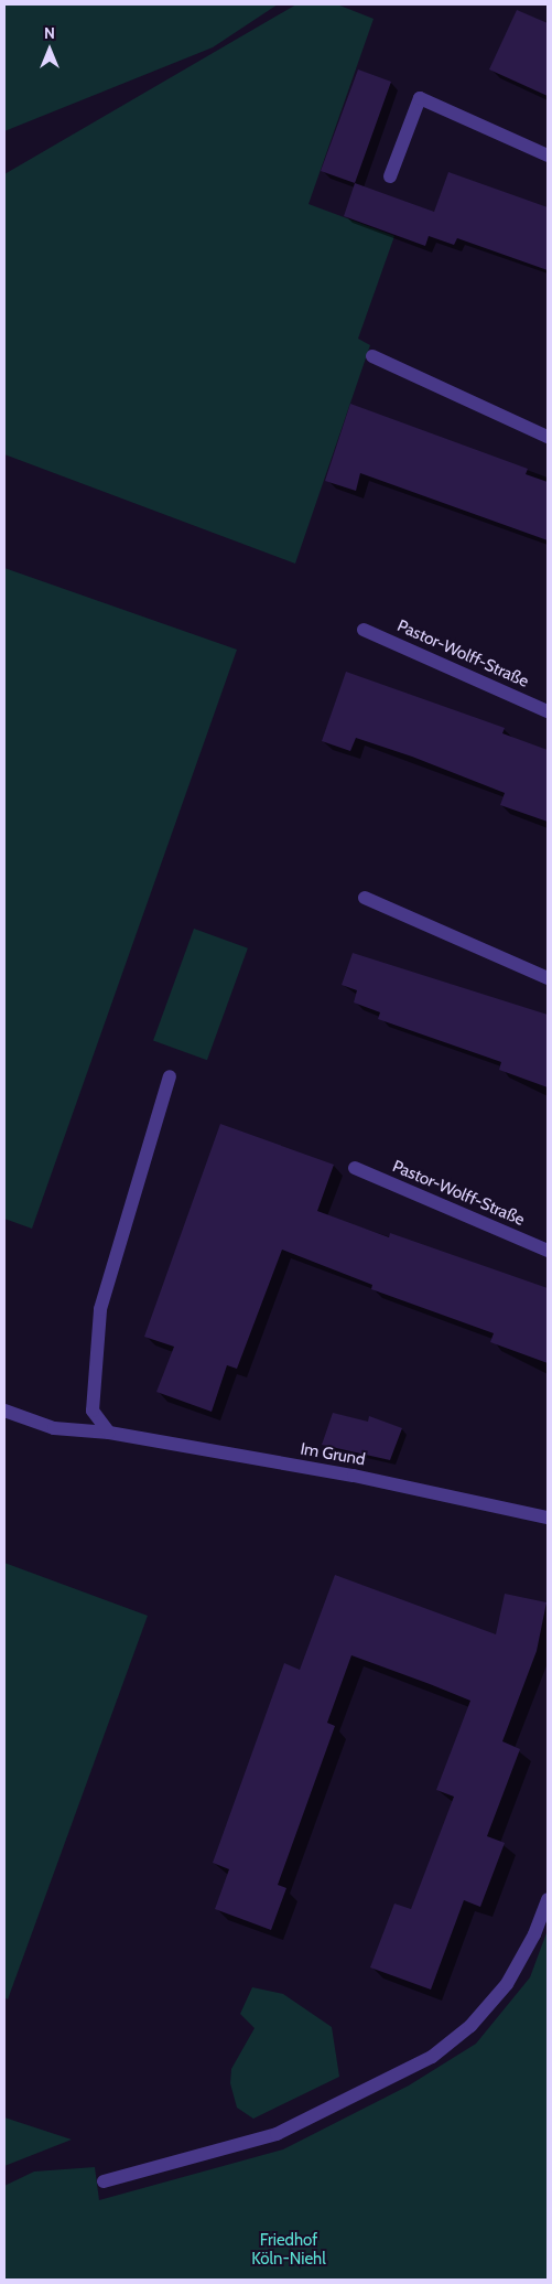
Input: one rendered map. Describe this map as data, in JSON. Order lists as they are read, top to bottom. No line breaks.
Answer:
{"streets":{"street":["Pastor-Wolff-Straße","Im Grund"]},"parks":["Friedhof Köln-Niehl"],"north":"top"}
